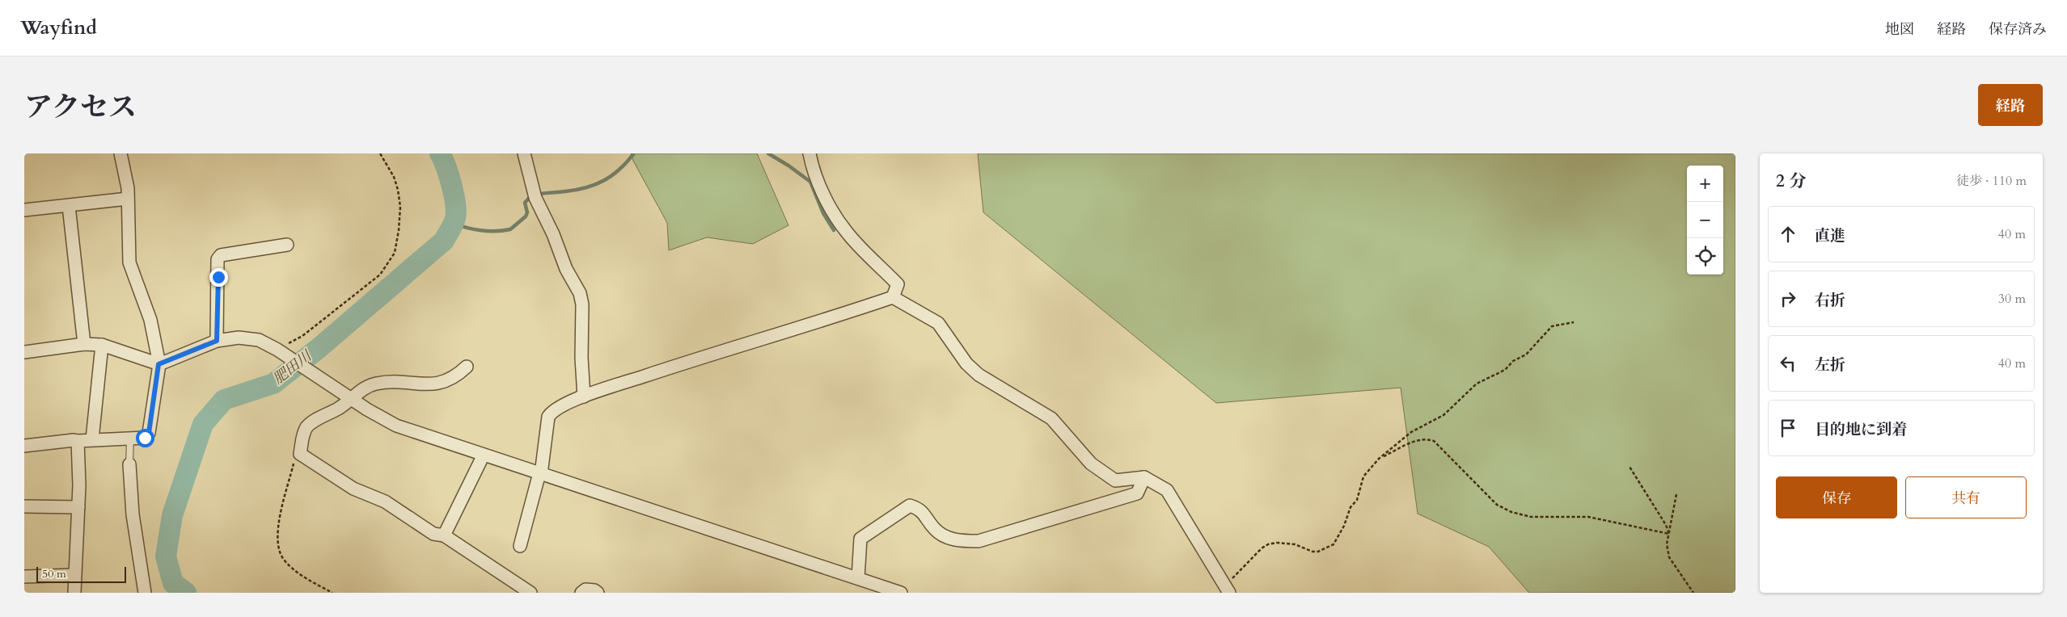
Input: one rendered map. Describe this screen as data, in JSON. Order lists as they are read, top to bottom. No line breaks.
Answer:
{"water":["肥田川"],"scale_bar":"50 m","page":{"header":"Wayfind","nav":["地図","経路","保存済み"],"title":"アクセス","buttons":["経路",["保存","共有"]],"heading":["2 分","徒歩 · 110 m"],"map_buttons":["+","−"],"list":[["直進","40 m"],["右折","30 m"],["左折","40 m"],"目的地に到着"],"scale":"50 m"}}
